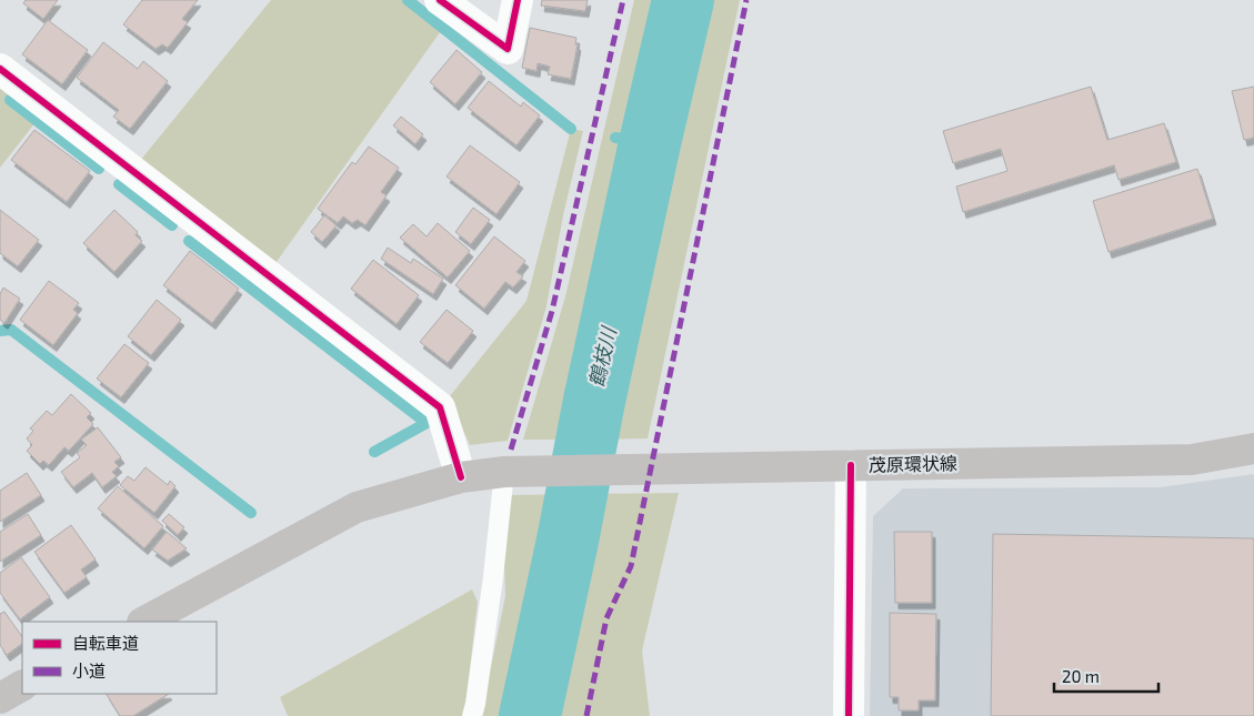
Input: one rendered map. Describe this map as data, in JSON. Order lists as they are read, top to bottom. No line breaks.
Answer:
{"streets":{"main road":["茂原環状線"]},"water":["鶴枝川"],"legend":["自転車道","小道"],"scale_bar":"20 m"}
